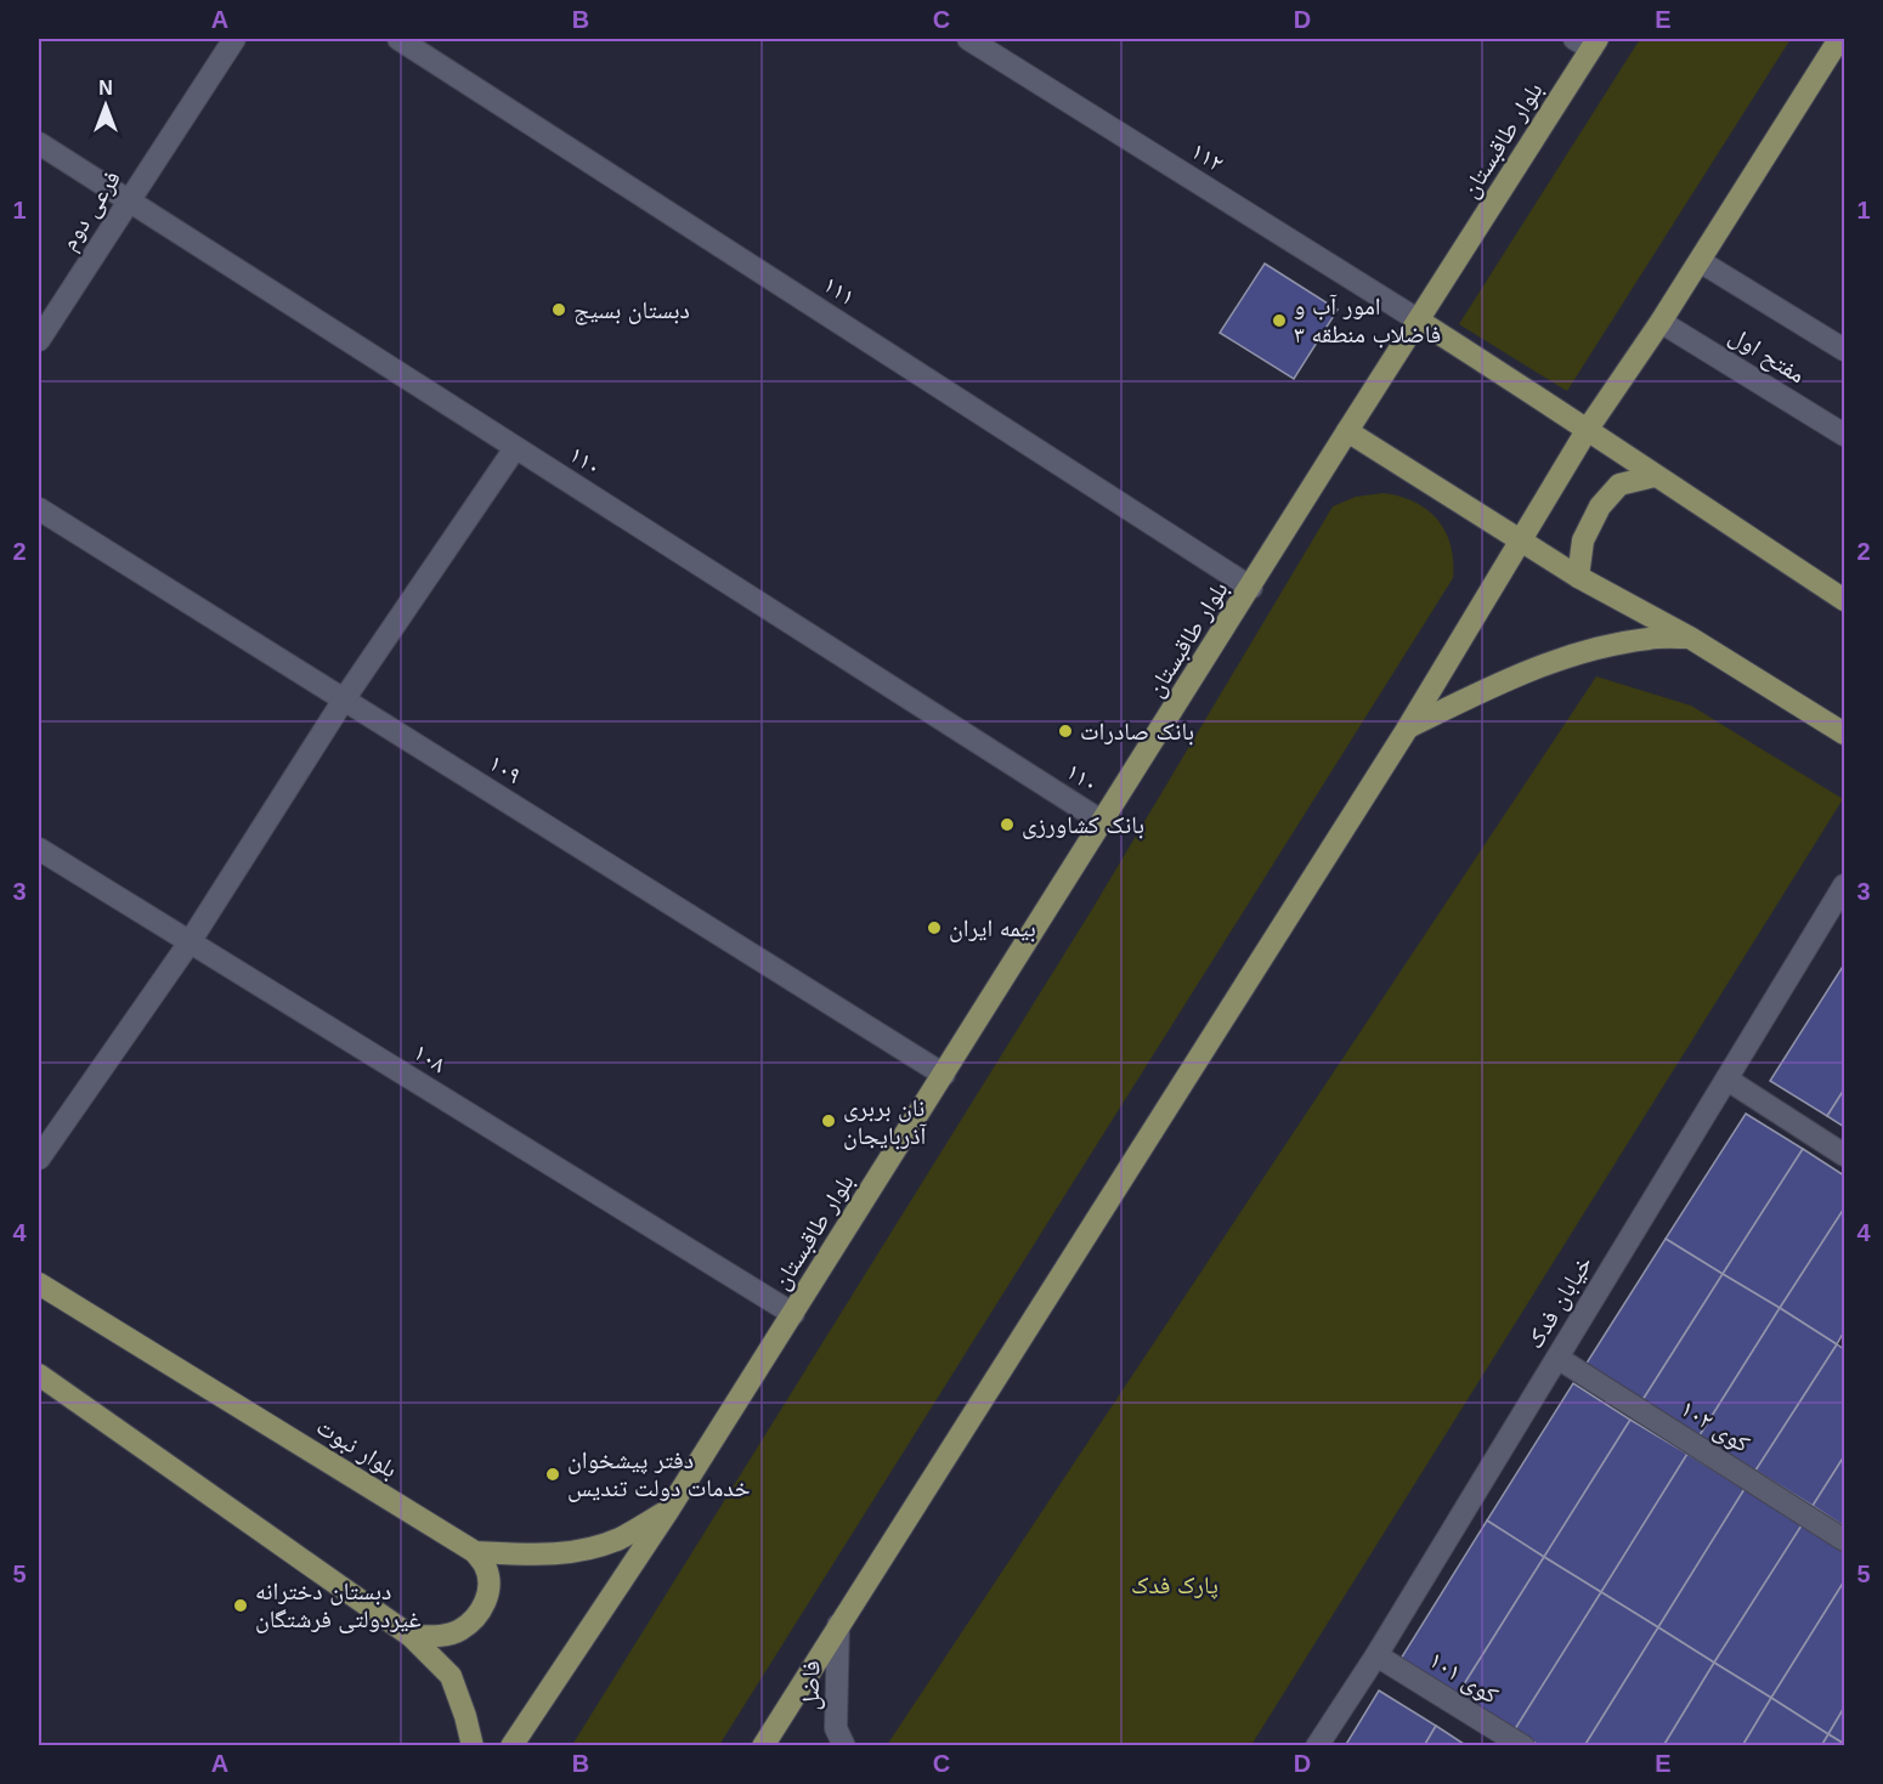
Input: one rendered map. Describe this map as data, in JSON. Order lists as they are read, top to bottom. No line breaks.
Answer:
{"streets":{"main road":["بلوار طاقبستان","بلوار نبوت"],"street":["۱۱۲","فرعی دوم","۱۱۱","مفتح اول","۱۱۰","۱۰۹","۱۰۸","خیابان فدک","کوی ۱۰۲","کوی ۱۰۱","فاضل"]},"crossings":[["بلوار طاقبستان","۱۱۲"],["بلوار طاقبستان","۱۱۱"],["بلوار طاقبستان","۱۱۰"],["بلوار طاقبستان","۱۰۹"],["بلوار طاقبستان","۱۰۸"],["بلوار طاقبستان","بلوار نبوت"],["فرعی دوم","۱۱۰"],["خیابان فدک","کوی ۱۰۲"],["خیابان فدک","کوی ۱۰۱"]],"parks":["پارک فدک"],"places":["دبستان بسیج","امور آب و فاضلاب منطقه ۳","بانک صادرات","بانک کشاورزی","بیمه ایران","نان بربری آذربایجان","دفتر پیشخوان خدمات دولت تندیس","دبستان دخترانه غیردولتی فرشتگان"],"north":"top","grid":{"columns":["A","B","C","D","E"],"rows":["1","2","3","4","5"]}}
